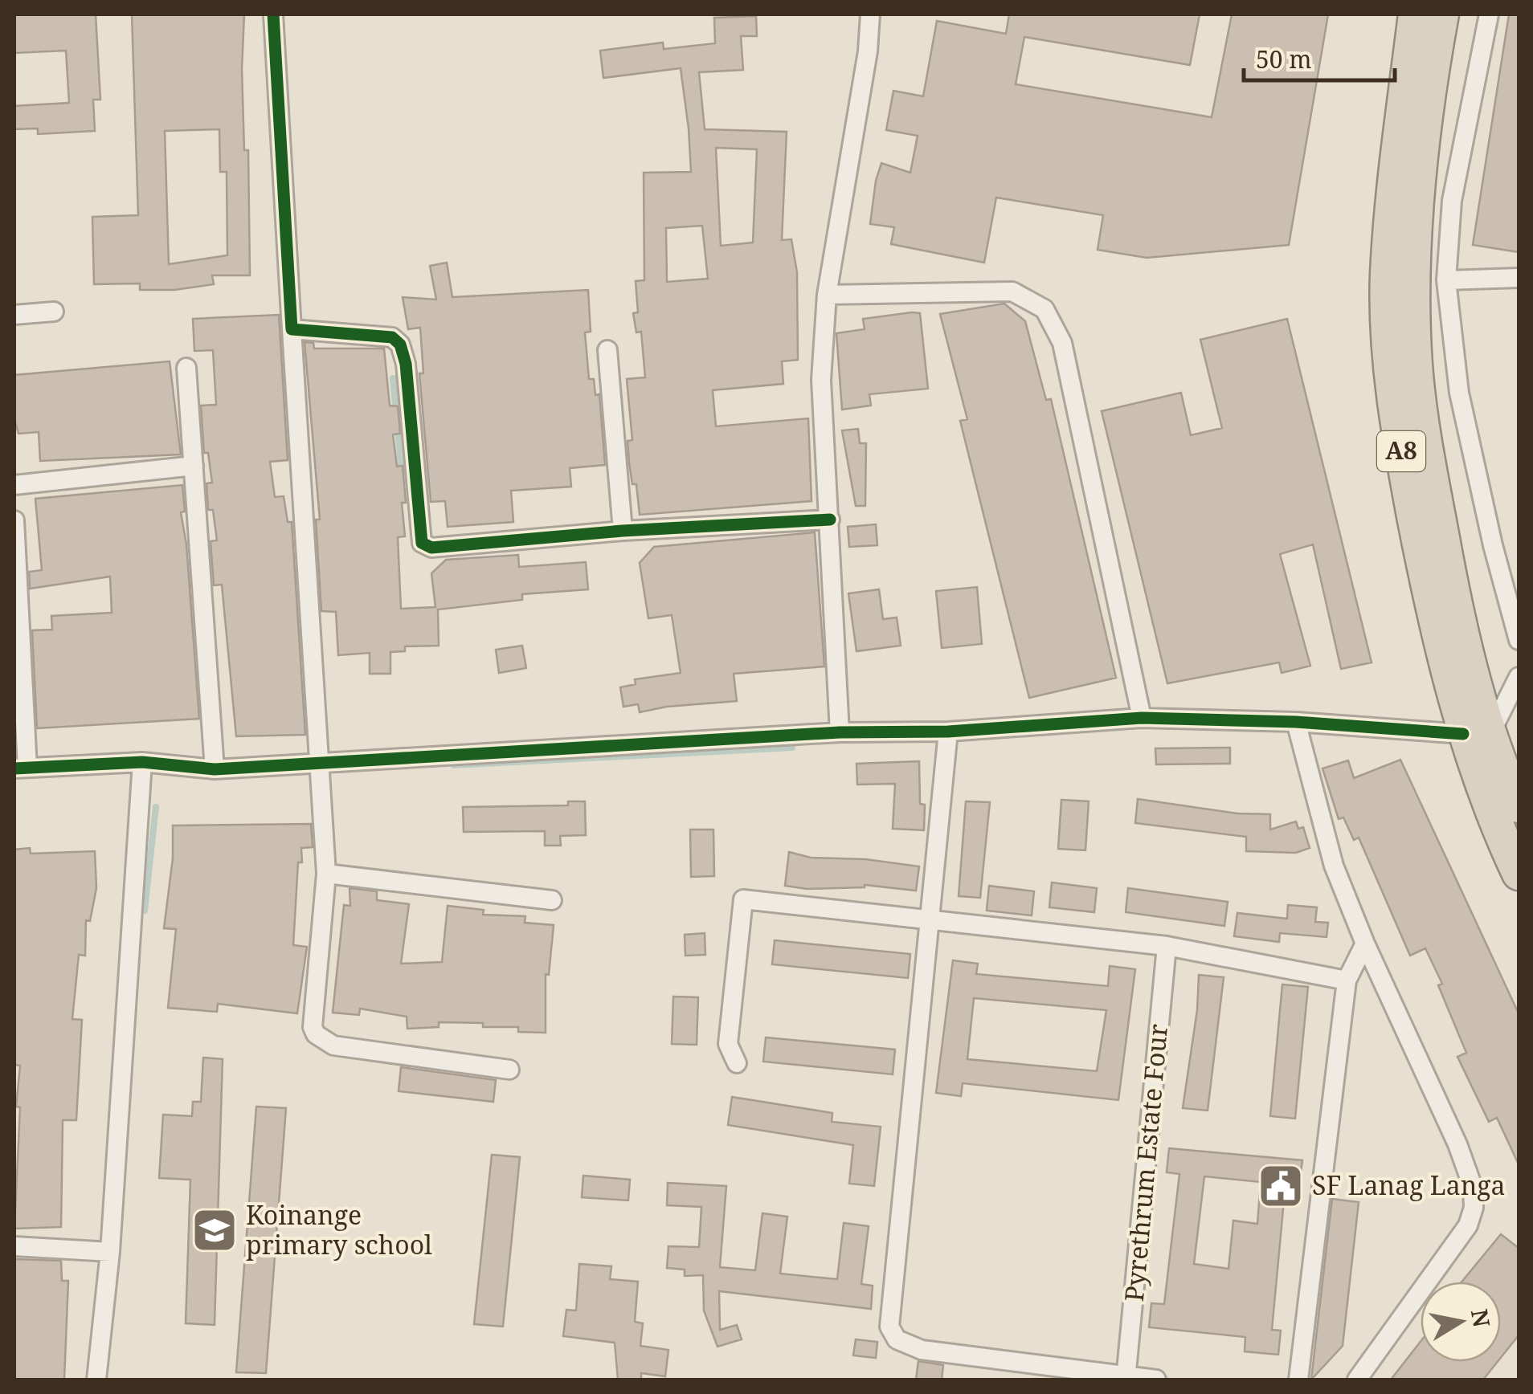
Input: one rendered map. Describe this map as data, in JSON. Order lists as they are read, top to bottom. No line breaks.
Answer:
{"streets":{"highway":["A8"],"street":["Pyrethrum Estate Four"]},"places":{"public building":["SF Lanag Langa"],"school or university":["Koinange primary school"]},"scale_bar":"50 m","north":"right"}
